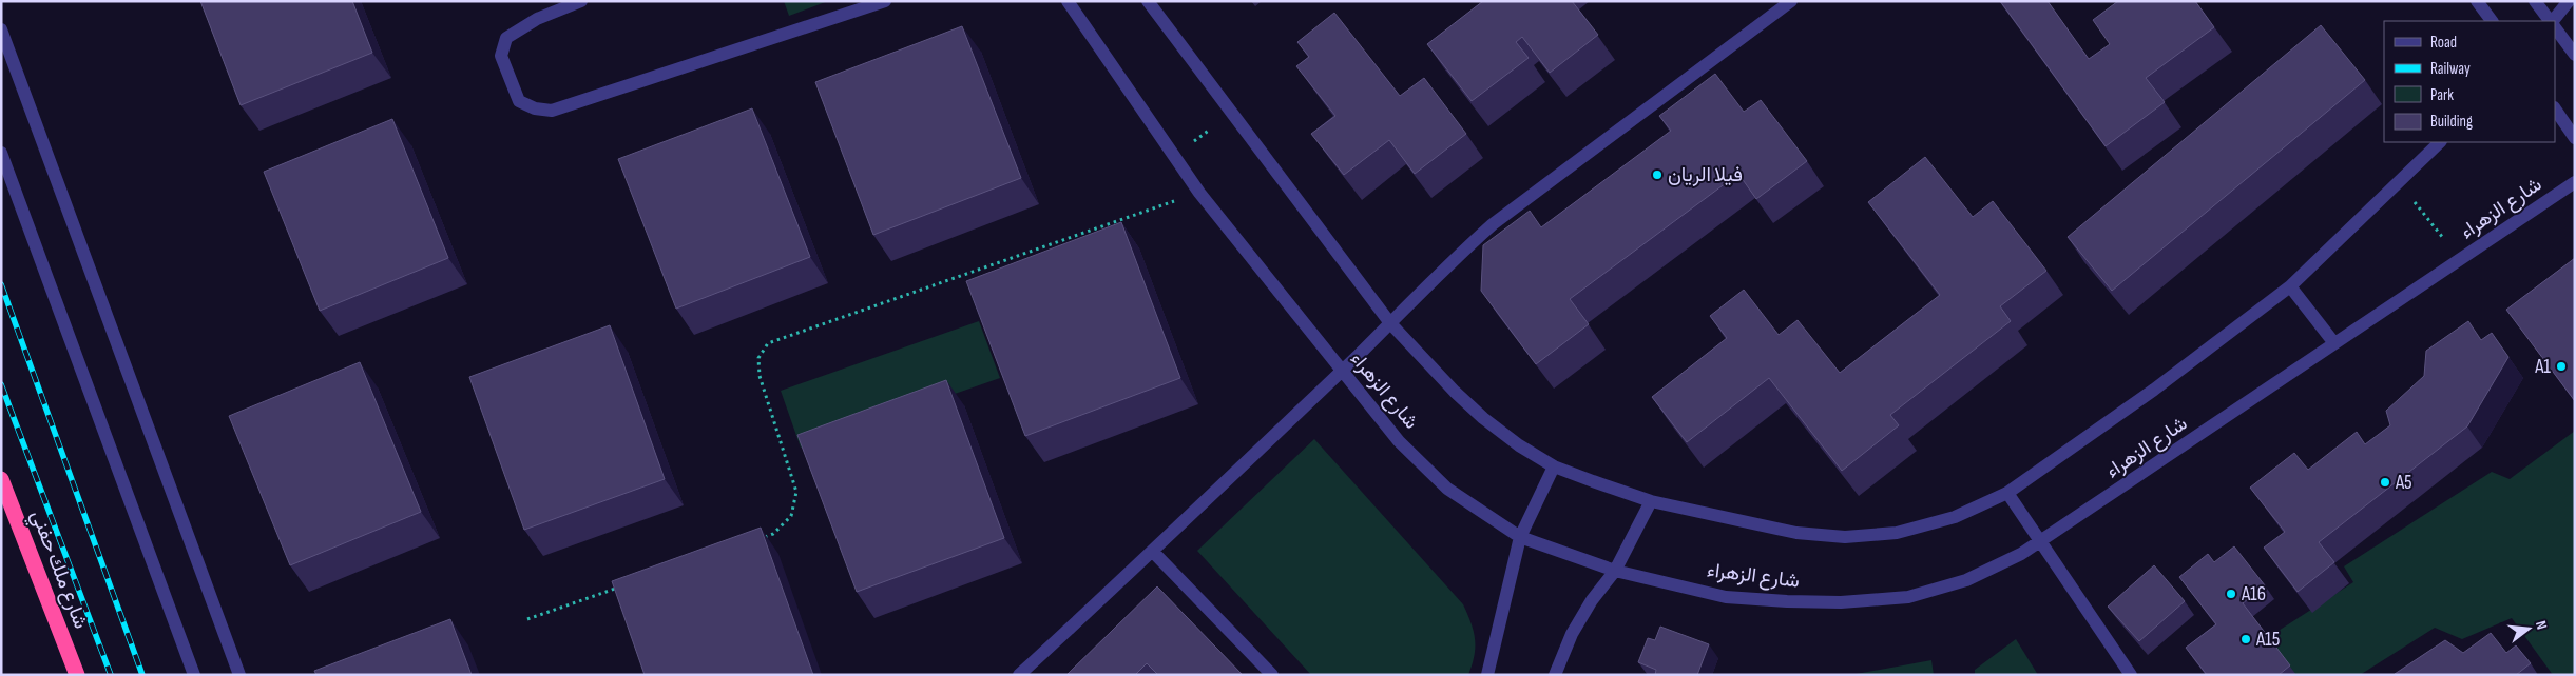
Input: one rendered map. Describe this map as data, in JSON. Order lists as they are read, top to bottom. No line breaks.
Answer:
{"streets":{"highway":["شارع ملك حفني"],"street":["شارع الزهراء"]},"places":["فيلا الريان","A1","A5","A16","A15"],"legend":["Road","Railway","Park","Building"],"north":"right"}
